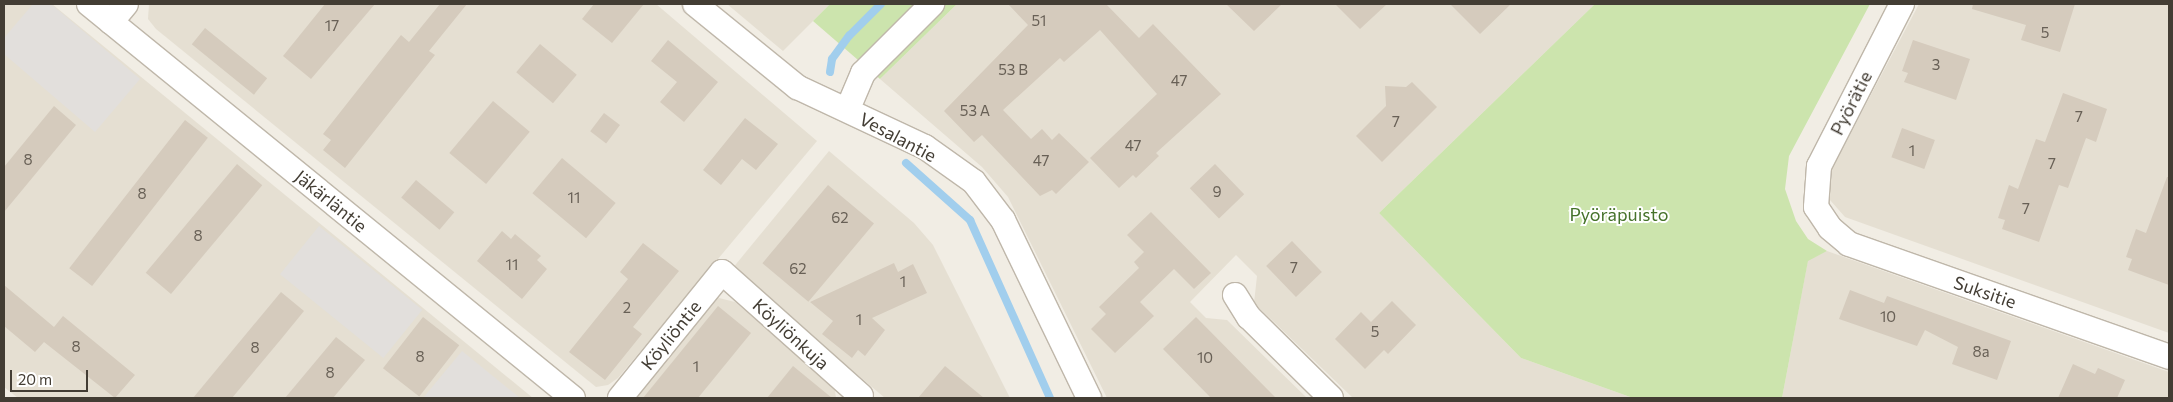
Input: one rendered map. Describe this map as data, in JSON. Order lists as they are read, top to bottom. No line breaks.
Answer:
{"streets":{"street":["Pyörätie","Vesalantie","Jäkärläntie","Suksitie","Köyliönkuja","Köyliöntie"]},"crossings":[["Pyörätie","Suksitie"],["Köyliönkuja","Köyliöntie"]],"parks":["Pyöräpuisto"],"house_numbers":["51","17","5","3","53 B","47","53 A","7","7","47","1","8","47","7","9","8","11","7","62","8","11","7","62","1","2","10","1","5","8","8","8a","8","10","1","8"],"scale_bar":"20 m"}
